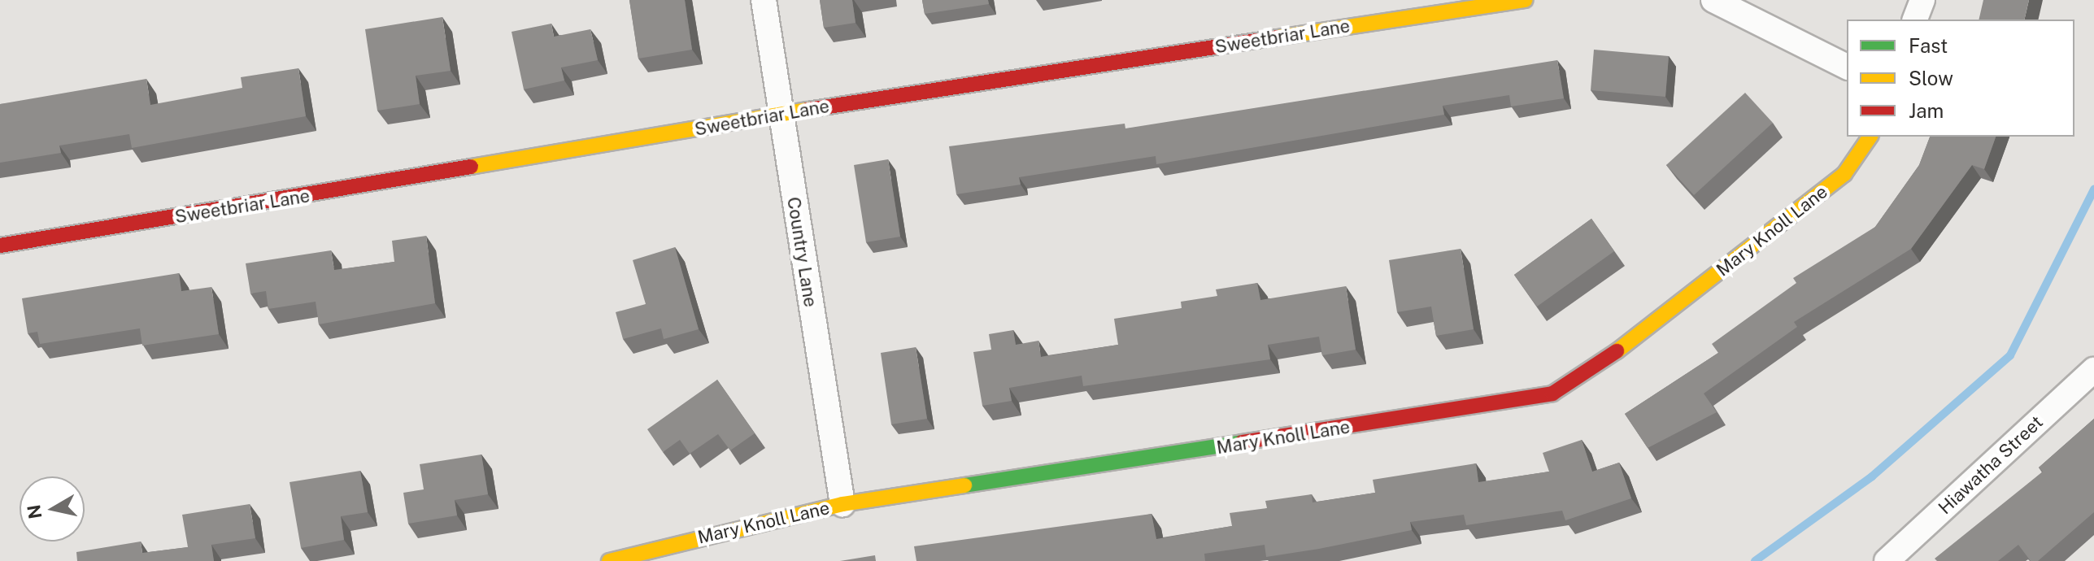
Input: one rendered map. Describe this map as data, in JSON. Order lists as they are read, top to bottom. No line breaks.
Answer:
{"streets":{"street":["Sweetbriar Lane","Mary Knoll Lane","Country Lane","Hiawatha Street"]},"crossings":[["Sweetbriar Lane","Country Lane"],["Mary Knoll Lane","Country Lane"]],"legend":["Fast","Slow","Jam"],"north":"left"}
